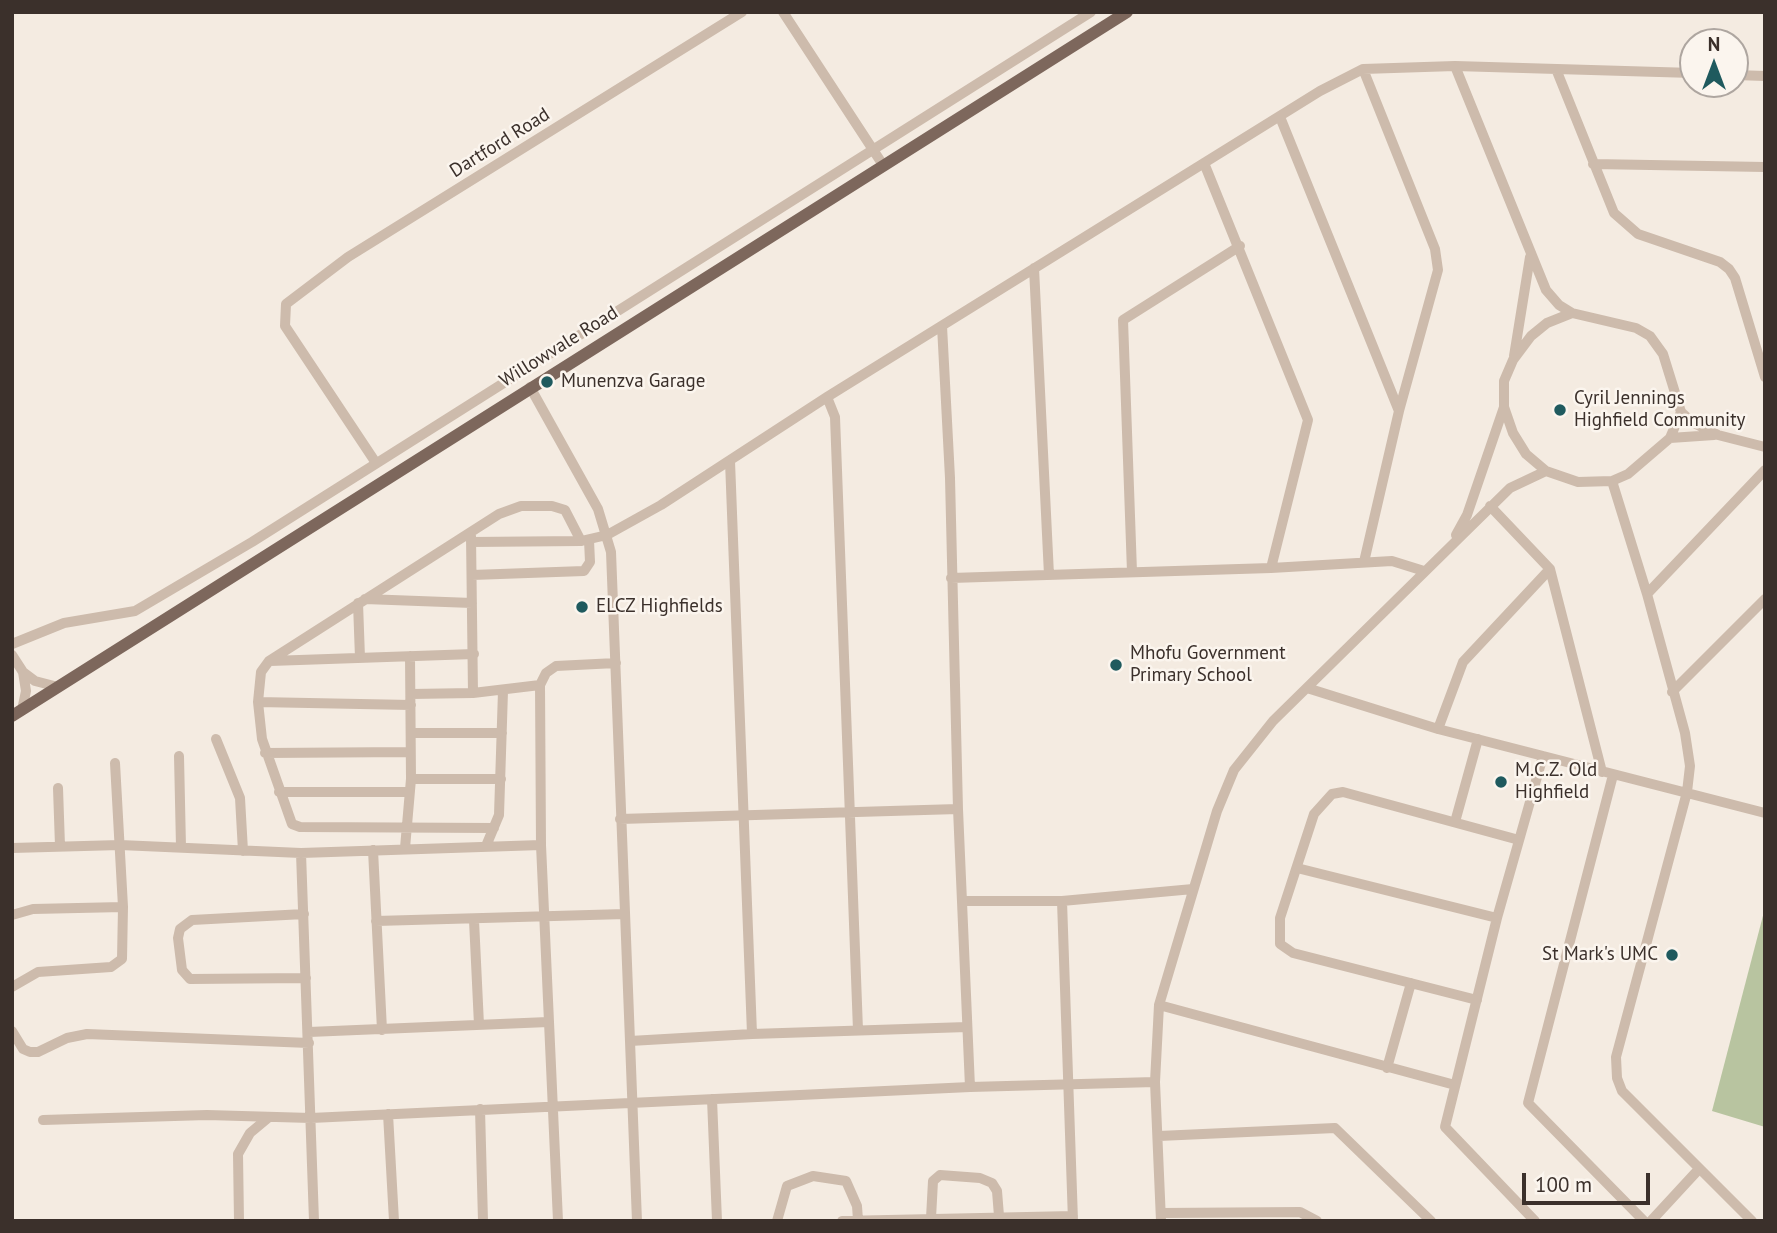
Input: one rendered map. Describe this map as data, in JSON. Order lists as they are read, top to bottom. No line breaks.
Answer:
{"streets":{"main road":["Willowvale Road"],"street":["Dartford Road"]},"places":["Munenzva Garage","Cyril Jennings Highfield Community","ELCZ Highfields","Mhofu Government Primary School","M.C.Z. Old Highfield","St Mark's UMC"],"scale_bar":"100 m","north":"top"}
